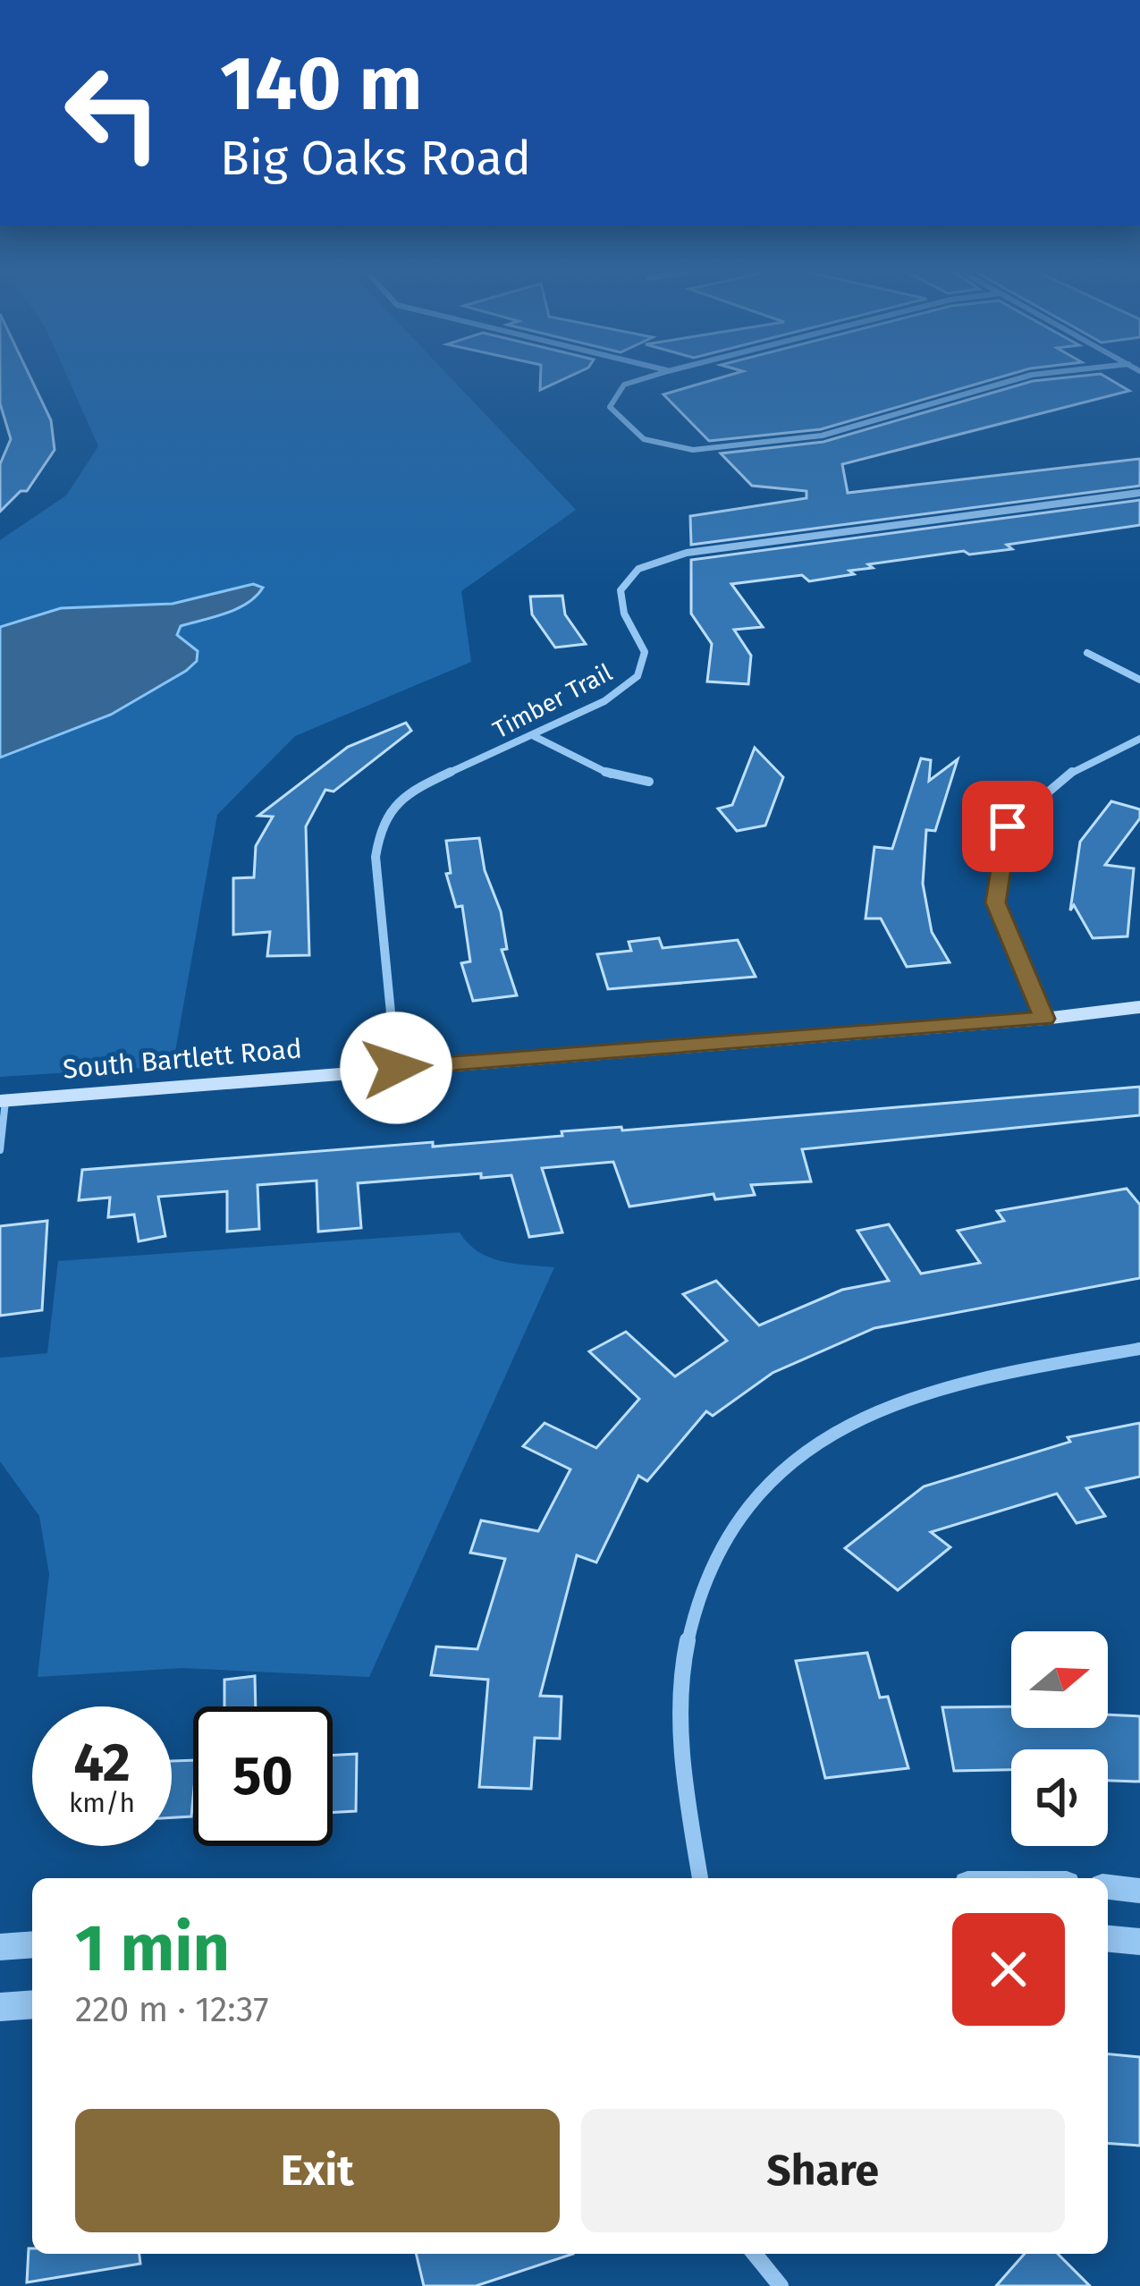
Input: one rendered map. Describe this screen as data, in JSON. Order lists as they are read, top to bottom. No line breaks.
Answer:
{"streets":{"main road":["South Bartlett Road"],"street":["Timber Trail"]},"crossings":[["Timber Trail","South Bartlett Road"]],"north":"right","page":{"turn":["140 m","Big Oaks Road"],"speed":"42 km/h","limit":"50","heading":["1 min","220 m · 12:37"],"buttons":["Exit","Share"]}}
